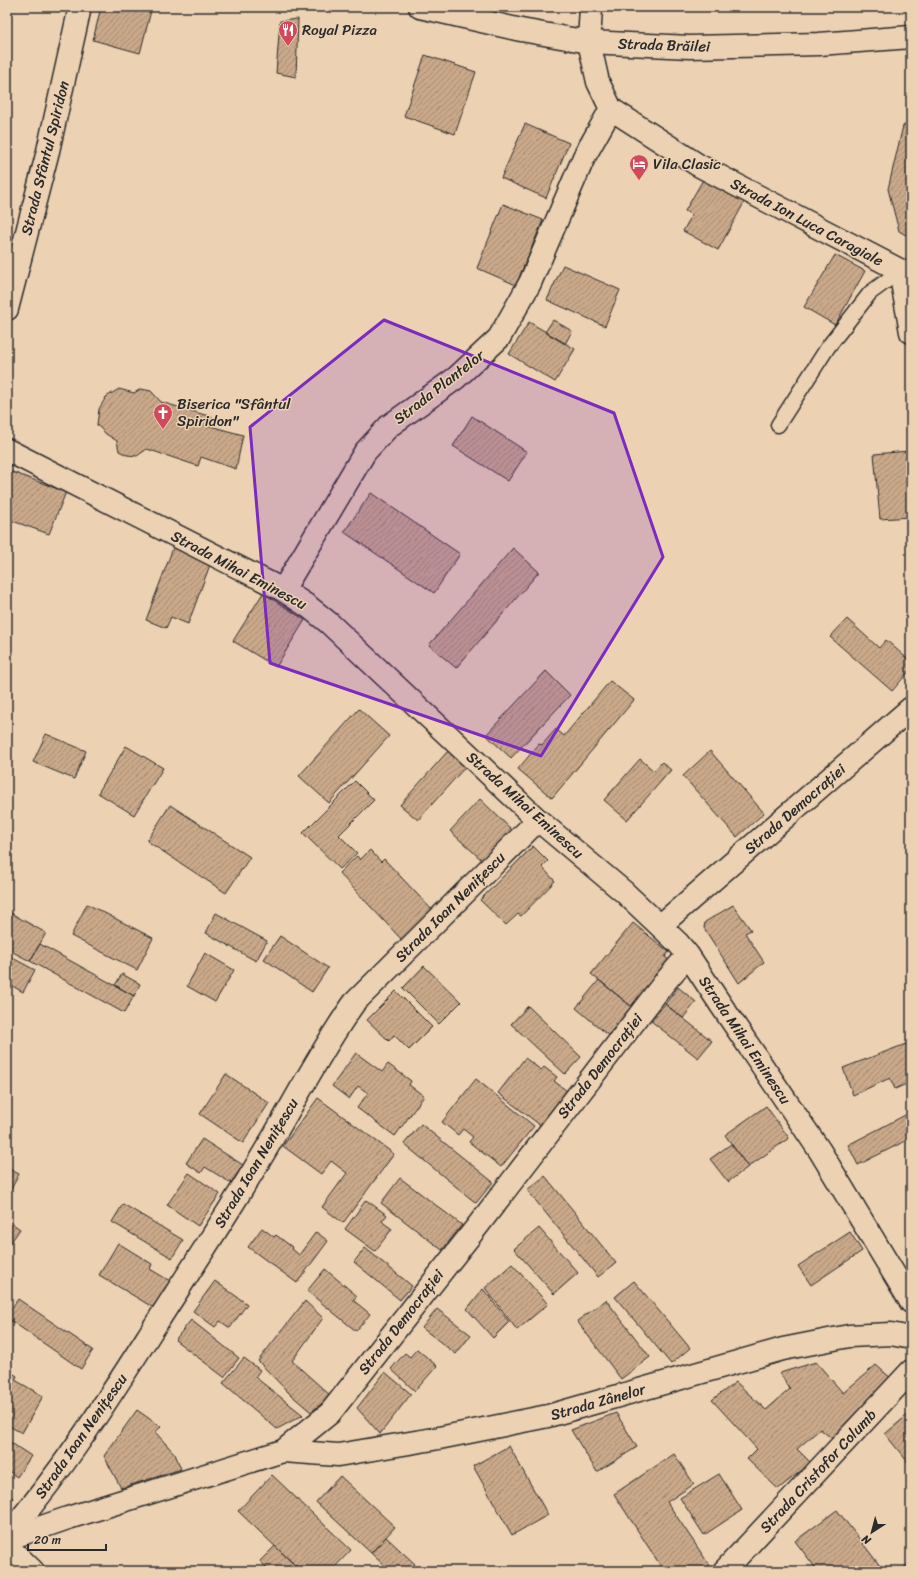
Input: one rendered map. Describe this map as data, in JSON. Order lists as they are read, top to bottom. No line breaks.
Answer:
{"streets":{"street":["Strada Brăilei","Strada Sfântul Spiridon","Strada Ion Luca Caragiale","Strada Plantelor","Strada Mihai Eminescu","Strada Democrației","Strada Ioan Nenițescu","Strada Zânelor","Strada Cristofor Columb"]},"crossings":[["Strada Ion Luca Caragiale","Strada Plantelor"],["Strada Plantelor","Strada Mihai Eminescu"],["Strada Mihai Eminescu","Strada Democrației"],["Strada Mihai Eminescu","Strada Ioan Nenițescu"],["Strada Democrației","Strada Zânelor"]],"places":{"restaurant":["Royal Pizza"],"hotel":["Vila Clasic"],"church":["Biserica \"Sfântul Spiridon\""]},"scale_bar":"20 m","north":"bottom left"}
